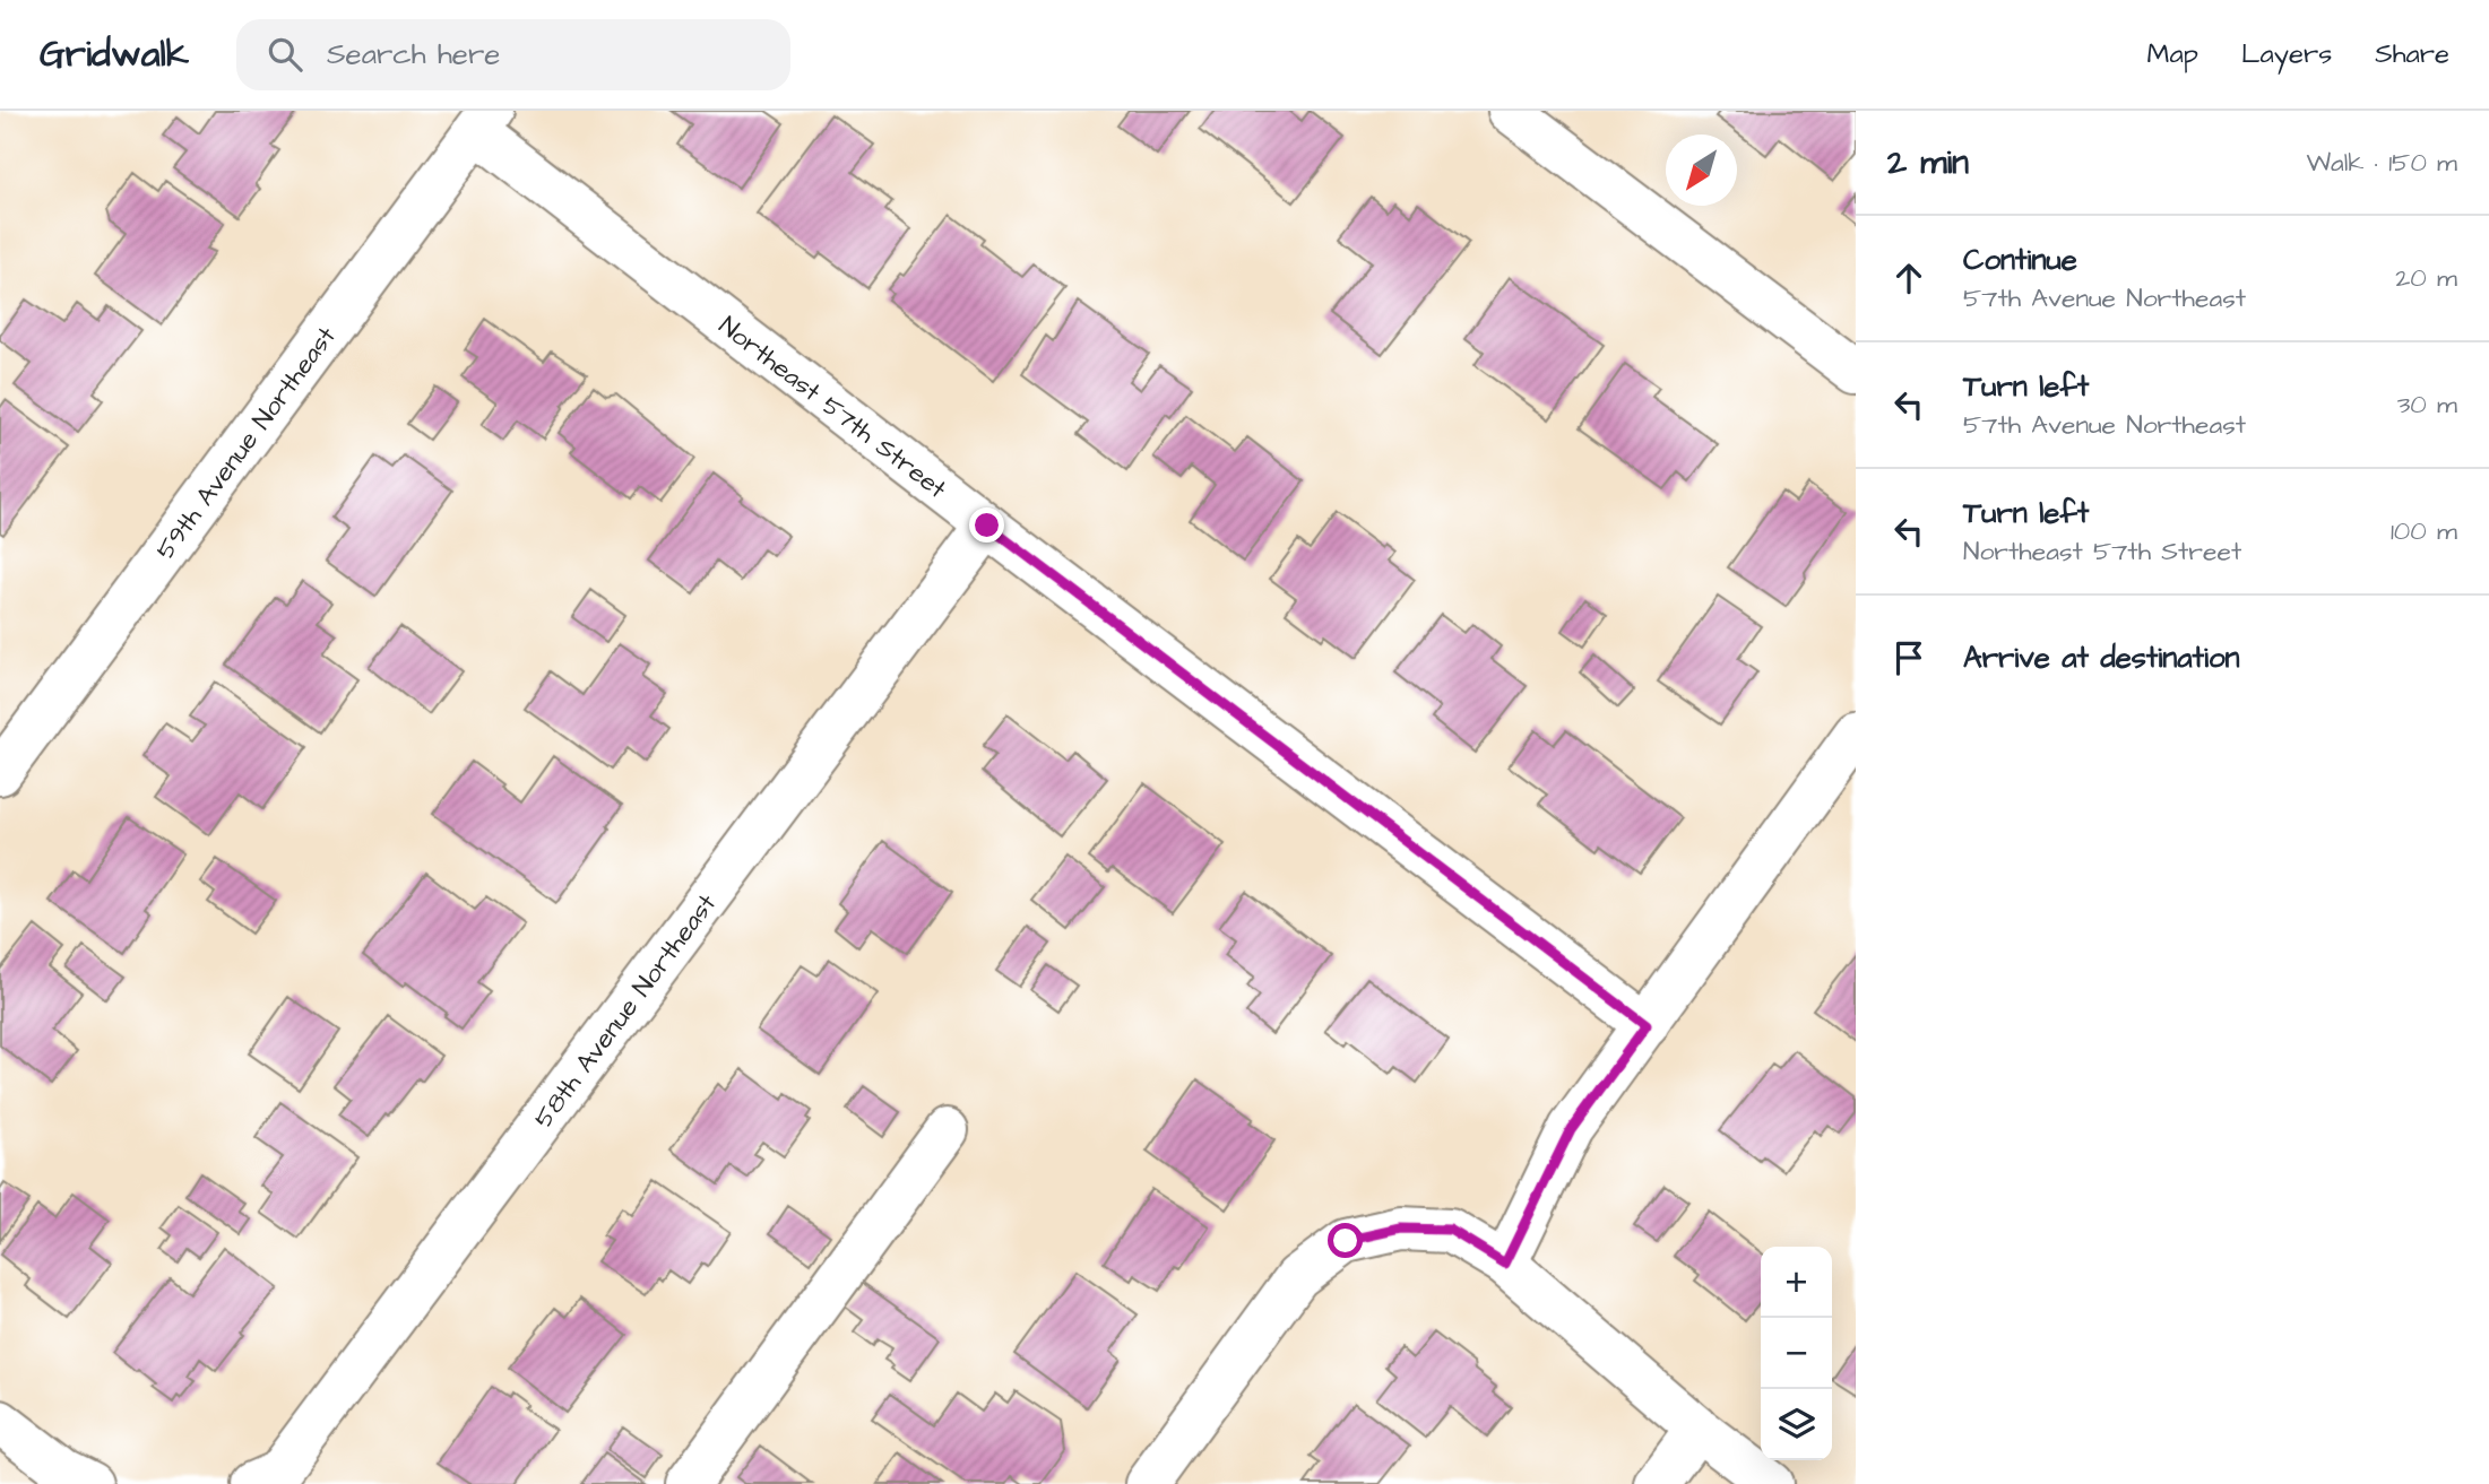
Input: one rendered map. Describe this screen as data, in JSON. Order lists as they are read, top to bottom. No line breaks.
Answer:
{"streets":{"street":["Northeast 57th Street","59th Avenue Northeast","58th Avenue Northeast"]},"crossings":[["Northeast 57th Street","59th Avenue Northeast"],["Northeast 57th Street","58th Avenue Northeast"]],"north":"bottom left","page":{"header":"Gridwalk","search":"Search here","nav":["Map","Layers","Share"],"heading":["2 min","Walk · 150 m"],"list":[["Continue","57th Avenue Northeast","20 m"],["Turn left","57th Avenue Northeast","30 m"],["Turn left","Northeast 57th Street","100 m"],"Arrive at destination"],"map_buttons":["+","−"]}}
